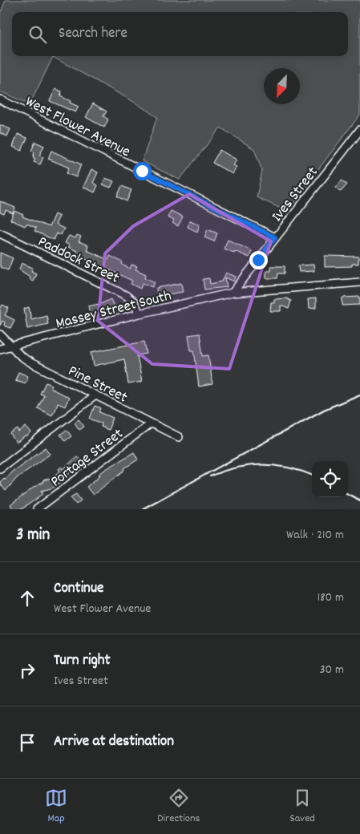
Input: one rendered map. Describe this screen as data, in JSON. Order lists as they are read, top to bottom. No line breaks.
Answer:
{"streets":{"street":["West Flower Avenue","Ives Street","Paddock Street","Massey Street South","Pine Street","Portage Street"]},"crossings":[["West Flower Avenue","Ives Street"],["Ives Street","Massey Street South"],["Paddock Street","Massey Street South"],["Massey Street South","Pine Street"],["Pine Street","Portage Street"]],"north":"bottom left","page":{"search":"Search here","heading":["3 min","Walk · 210 m"],"list":[["Continue","West Flower Avenue","180 m"],["Turn right","Ives Street","30 m"],"Arrive at destination"],"nav":["Map","Directions","Saved"]}}
